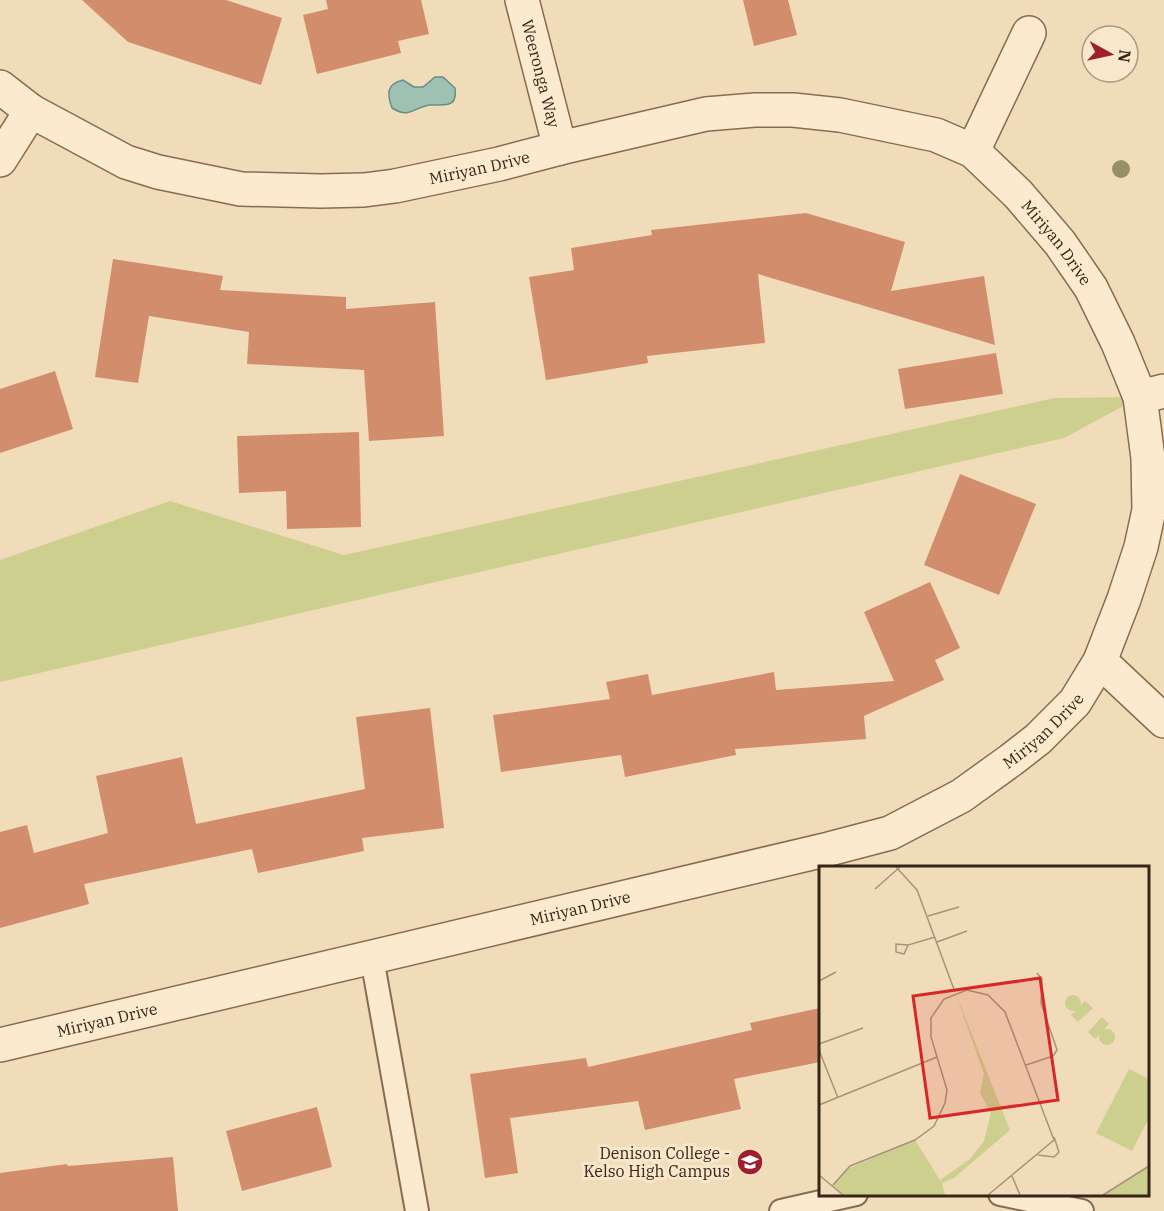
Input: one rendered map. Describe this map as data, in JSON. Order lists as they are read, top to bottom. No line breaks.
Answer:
{"streets":{"street":["Weeronga Way","Miriyan Drive"]},"crossings":[["Weeronga Way","Miriyan Drive"]],"places":{"school or university":["Denison College - Kelso High Campus"]},"north":"right"}
